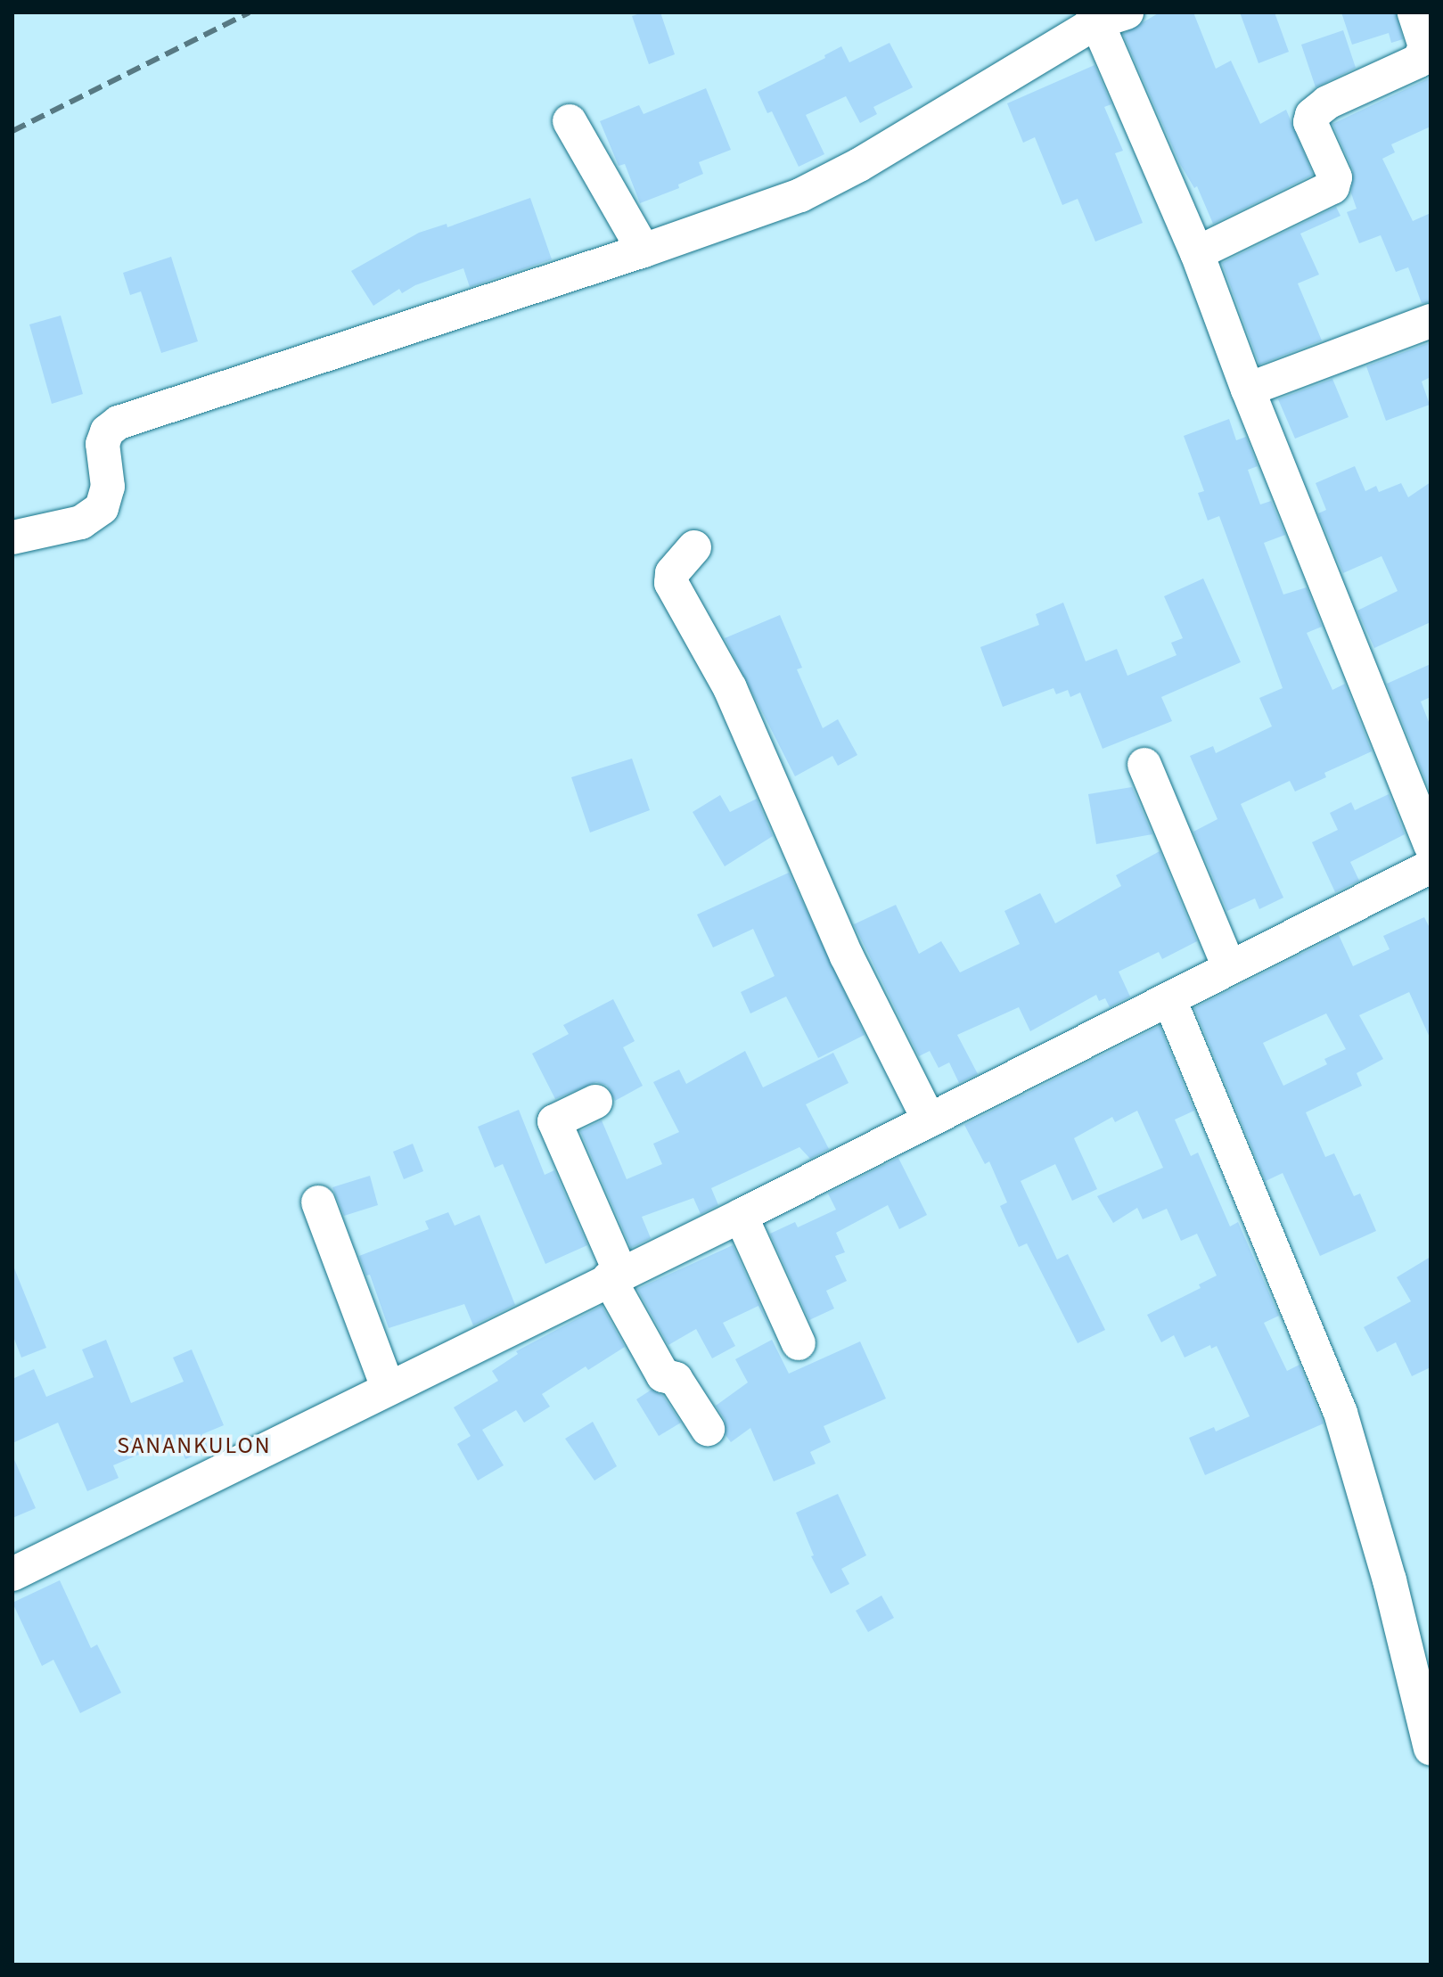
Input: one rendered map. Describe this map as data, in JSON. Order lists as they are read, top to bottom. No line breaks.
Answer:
{"districts":["SANANKULON"]}
